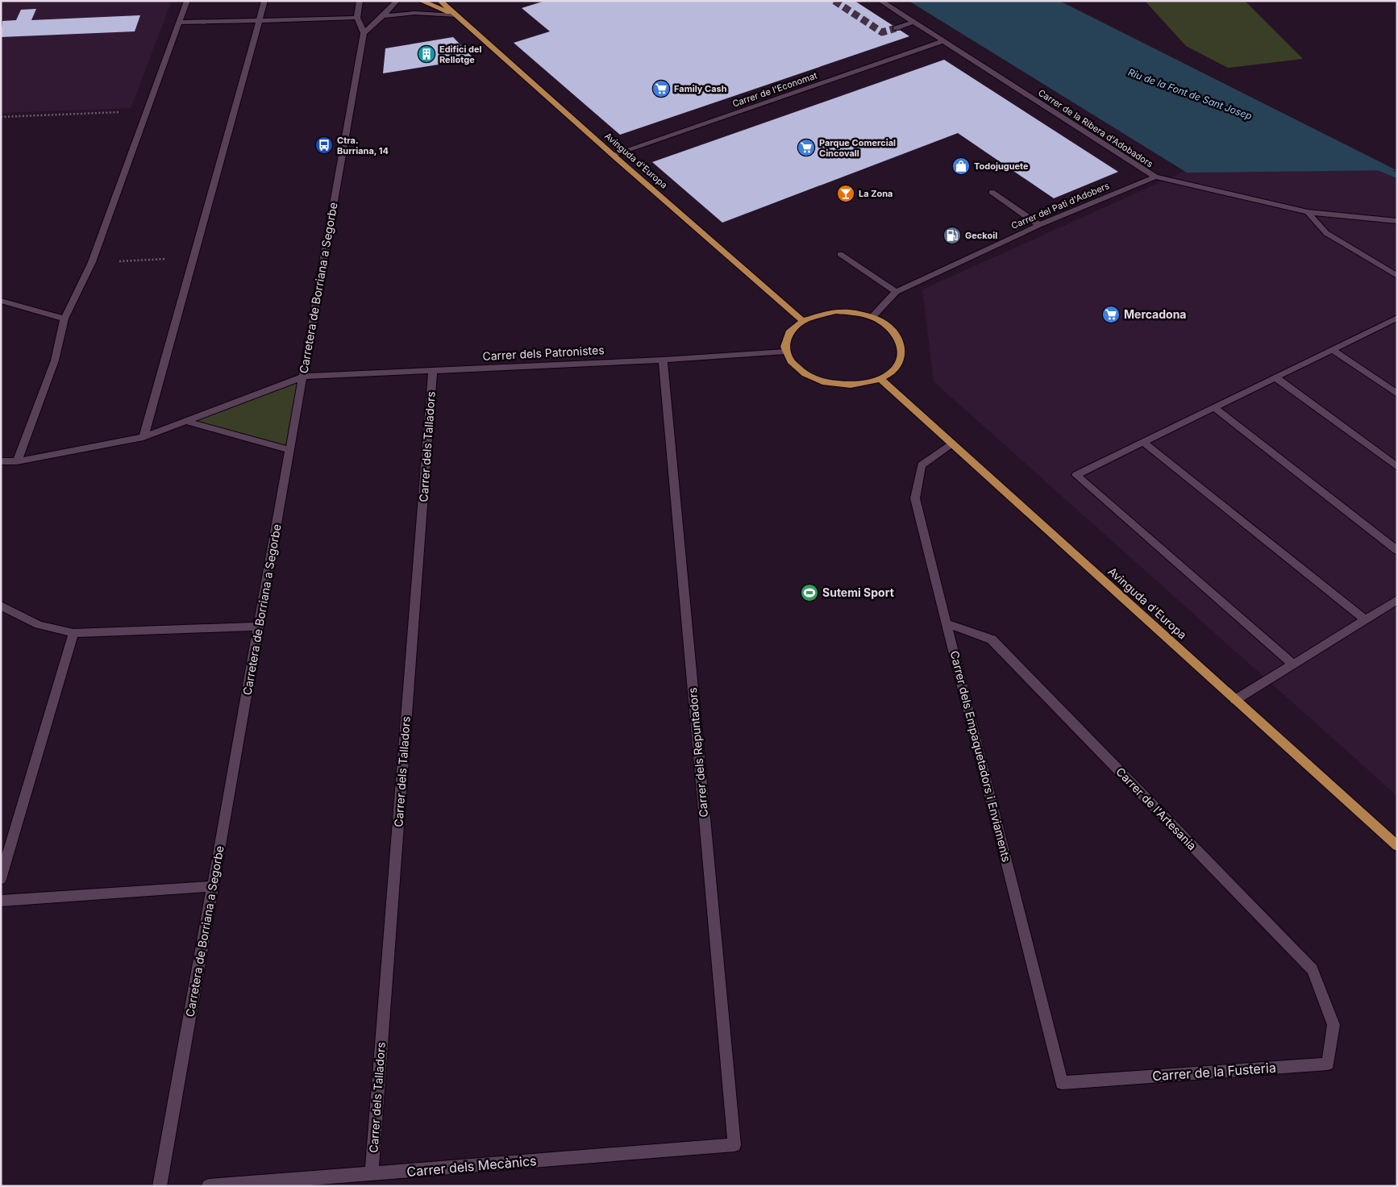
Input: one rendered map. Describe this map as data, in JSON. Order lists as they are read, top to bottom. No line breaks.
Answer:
{"streets":{"main road":["Avinguda d'Europa"],"street":["Carrer de l'Economat","Carrer de la Ribera d'Adobadors","Carrer del Pati d'Adobers","Carretera de Borriana a Segorbe","Carrer dels Patronistes","Carrer dels Talladors","Carrer dels Repuntadors","Carrer dels Empaquetadors i Enviaments","Carrer de l'Artesania","Carrer de la Fusteria","Carrer dels Mecànics"]},"crossings":[["Carrer de l'Economat","Carrer de la Ribera d'Adobadors"],["Carrer de l'Economat","Avinguda d'Europa"],["Carrer de la Ribera d'Adobadors","Carrer del Pati d'Adobers"],["Avinguda d'Europa","Carrer del Pati d'Adobers"],["Avinguda d'Europa","Carrer dels Patronistes"],["Avinguda d'Europa","Carrer dels Empaquetadors i Enviaments"],["Carrer del Pati d'Adobers","Carrer dels Patronistes"],["Carretera de Borriana a Segorbe","Carrer dels Patronistes"],["Carrer dels Patronistes","Carrer dels Talladors"],["Carrer dels Patronistes","Carrer dels Repuntadors"],["Carrer dels Talladors","Carrer dels Mecànics"],["Carrer dels Repuntadors","Carrer dels Mecànics"],["Carrer dels Empaquetadors i Enviaments","Carrer de l'Artesania"],["Carrer dels Empaquetadors i Enviaments","Carrer de la Fusteria"],["Carrer de l'Artesania","Carrer de la Fusteria"]],"water":["Riu de la Font de Sant Josep"],"places":{"building":["Edifici del Rellotge"],"supermarket":["Family Cash","Parque Comercial Cincovall","Mercadona"],"bus stop":["Ctra. Burriana, 14"],"shop":["Todojuguete"],"bar":["La Zona"],"fuel station":["Geckoil"],"sports":["Sutemi Sport"]}}
